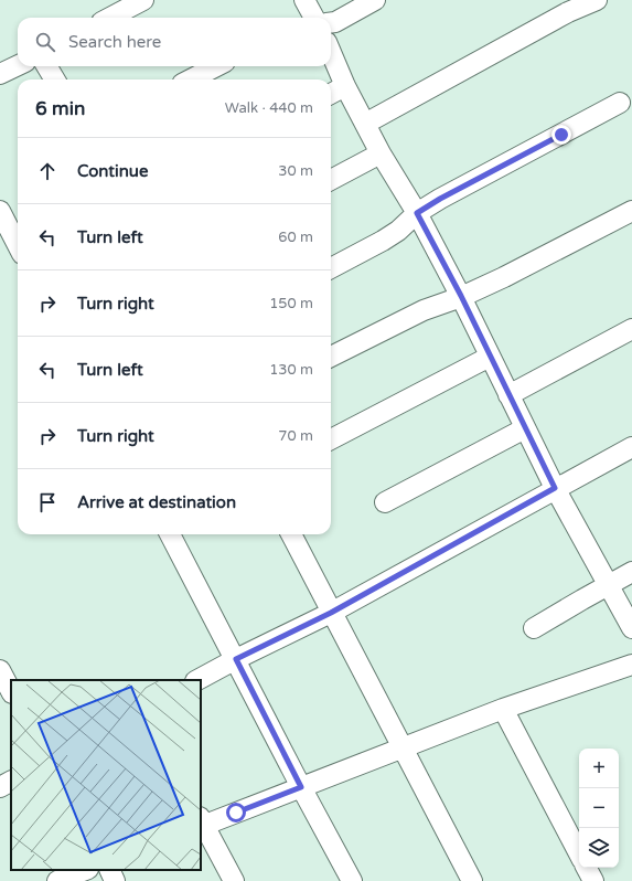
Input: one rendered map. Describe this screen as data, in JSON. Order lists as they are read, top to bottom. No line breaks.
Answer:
{"page":{"search":"Search here","heading":["6 min","Walk · 440 m"],"list":[["Continue","30 m"],["Turn left","60 m"],["Turn right","150 m"],["Turn left","130 m"],["Turn right","70 m"],"Arrive at destination"],"map_buttons":["+","−"]}}
